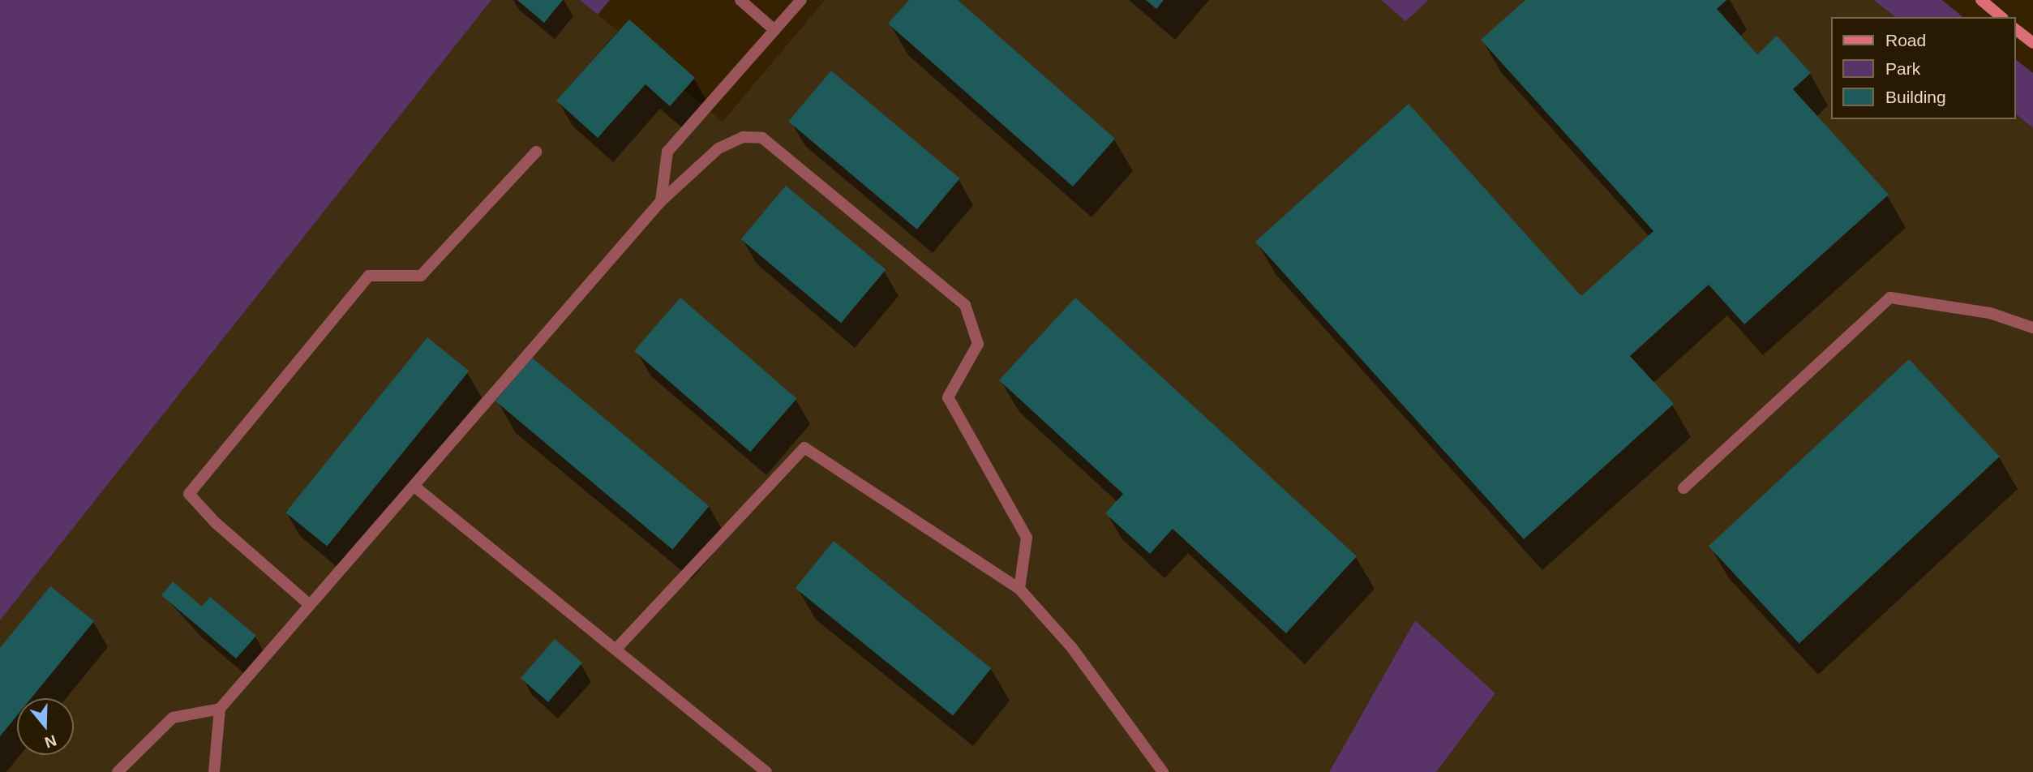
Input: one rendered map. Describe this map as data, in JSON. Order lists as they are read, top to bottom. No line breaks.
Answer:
{"legend":["Road","Park","Building"],"north":"bottom"}
